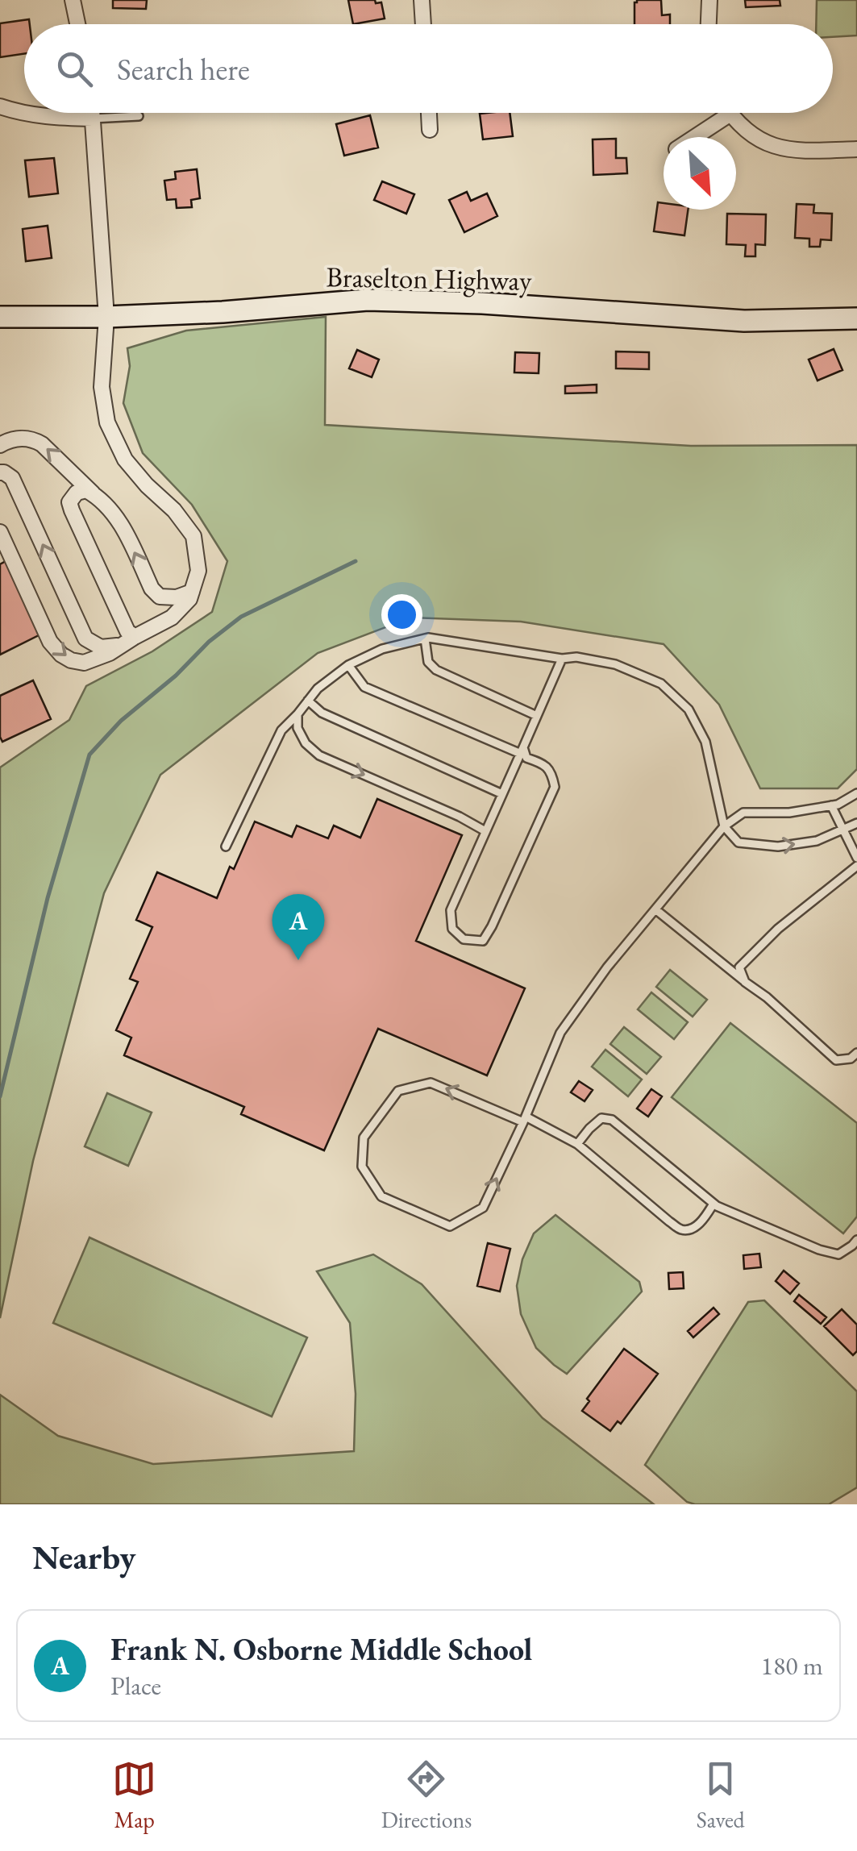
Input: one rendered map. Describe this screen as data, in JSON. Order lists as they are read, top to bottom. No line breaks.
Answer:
{"streets":{"main road":["Braselton Highway"]},"north":"bottom right","page":{"search":"Search here","pins":"A","heading":"Nearby","list":[{"mark":"A","name":"Frank N. Osborne Middle School","note":"Place","value":"180 m"}],"nav":["Map","Directions","Saved"]}}
